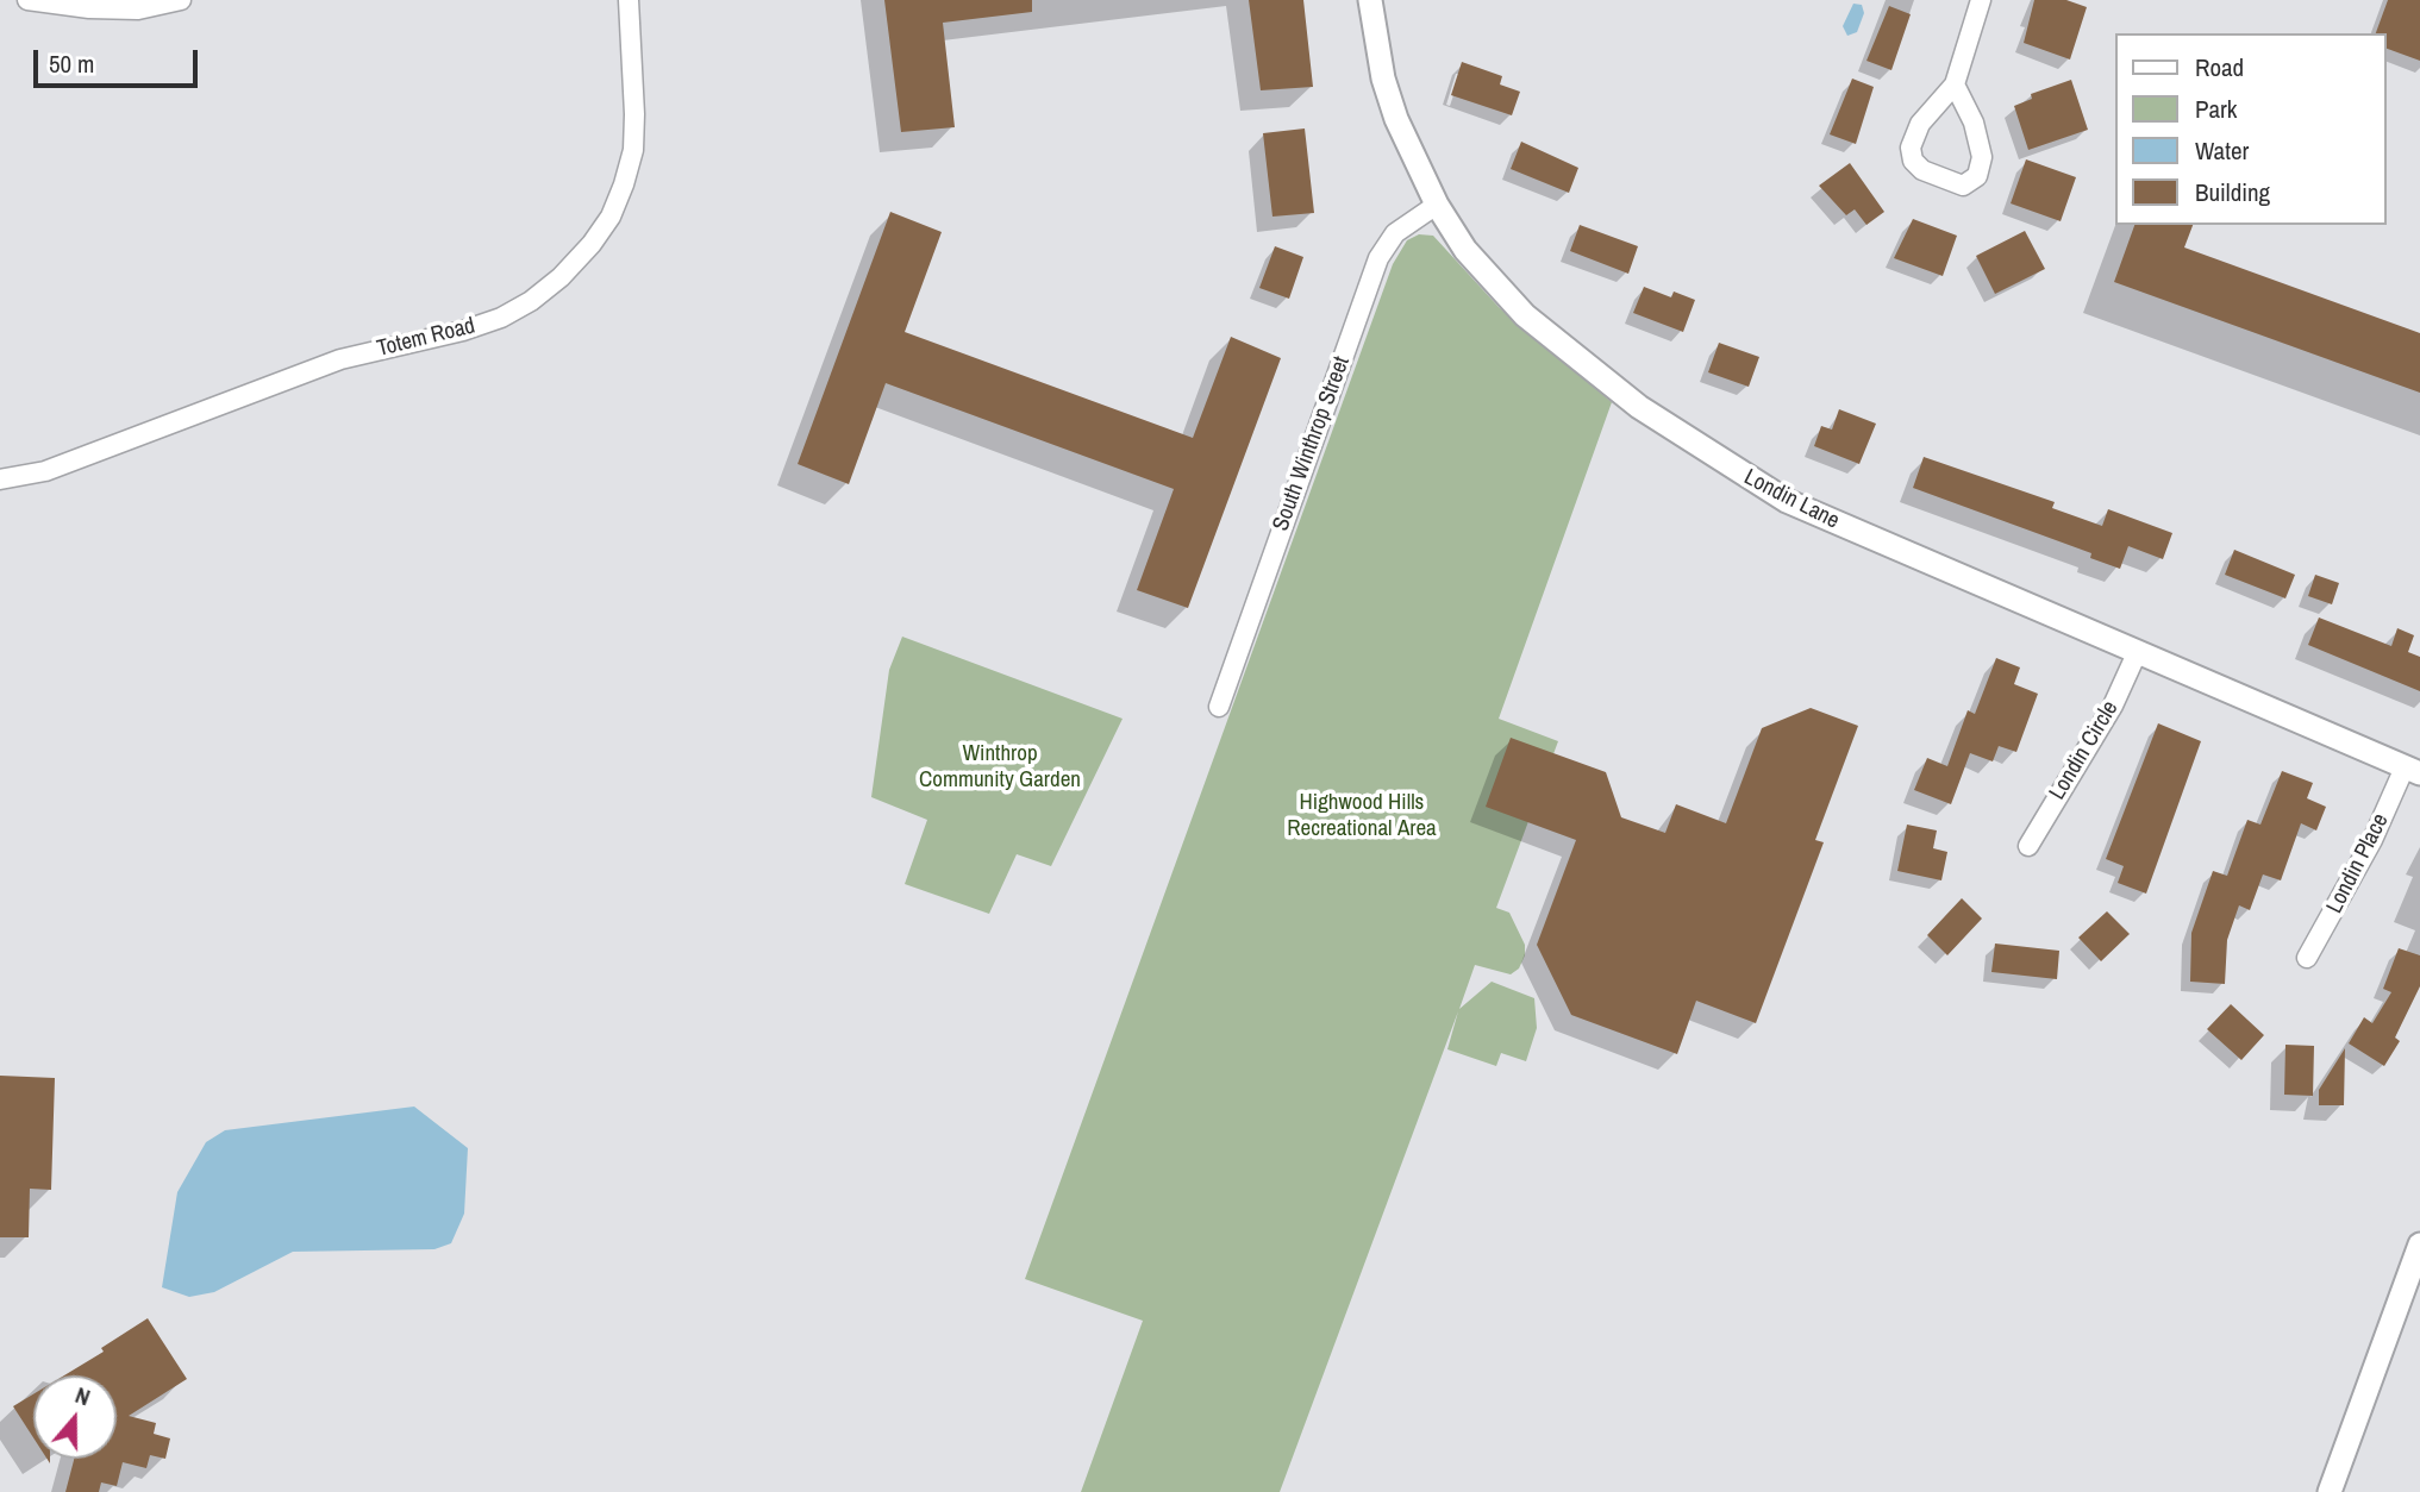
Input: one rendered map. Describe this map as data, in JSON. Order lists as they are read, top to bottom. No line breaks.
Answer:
{"streets":{"street":["Totem Road","South Winthrop Street","Londin Lane","Londin Circle","Londin Place"]},"crossings":[["South Winthrop Street","Londin Lane"],["Londin Lane","Londin Circle"],["Londin Lane","Londin Place"]],"parks":["Winthrop Community Garden","Highwood Hills Recreational Area"],"legend":["Road","Park","Water","Building"],"scale_bar":"50 m","north":"top"}
